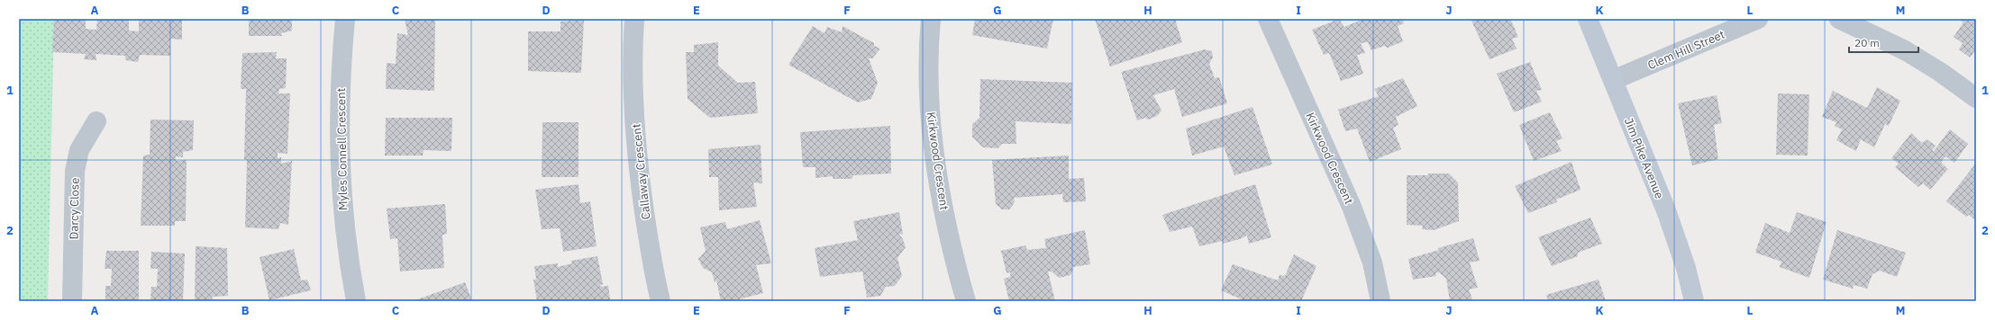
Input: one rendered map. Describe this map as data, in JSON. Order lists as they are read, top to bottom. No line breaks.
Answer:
{"streets":{"street":["Clem Hill Street","Myles Connell Crescent","Kirkwood Crescent","Jim Pike Avenue","Callaway Crescent","Darcy Close"]},"crossings":[["Clem Hill Street","Jim Pike Avenue"]],"scale_bar":"20 m","grid":{"columns":["A","B","C","D","E","F","G","H","I","J","K","L","M"],"rows":["1","2"]}}
